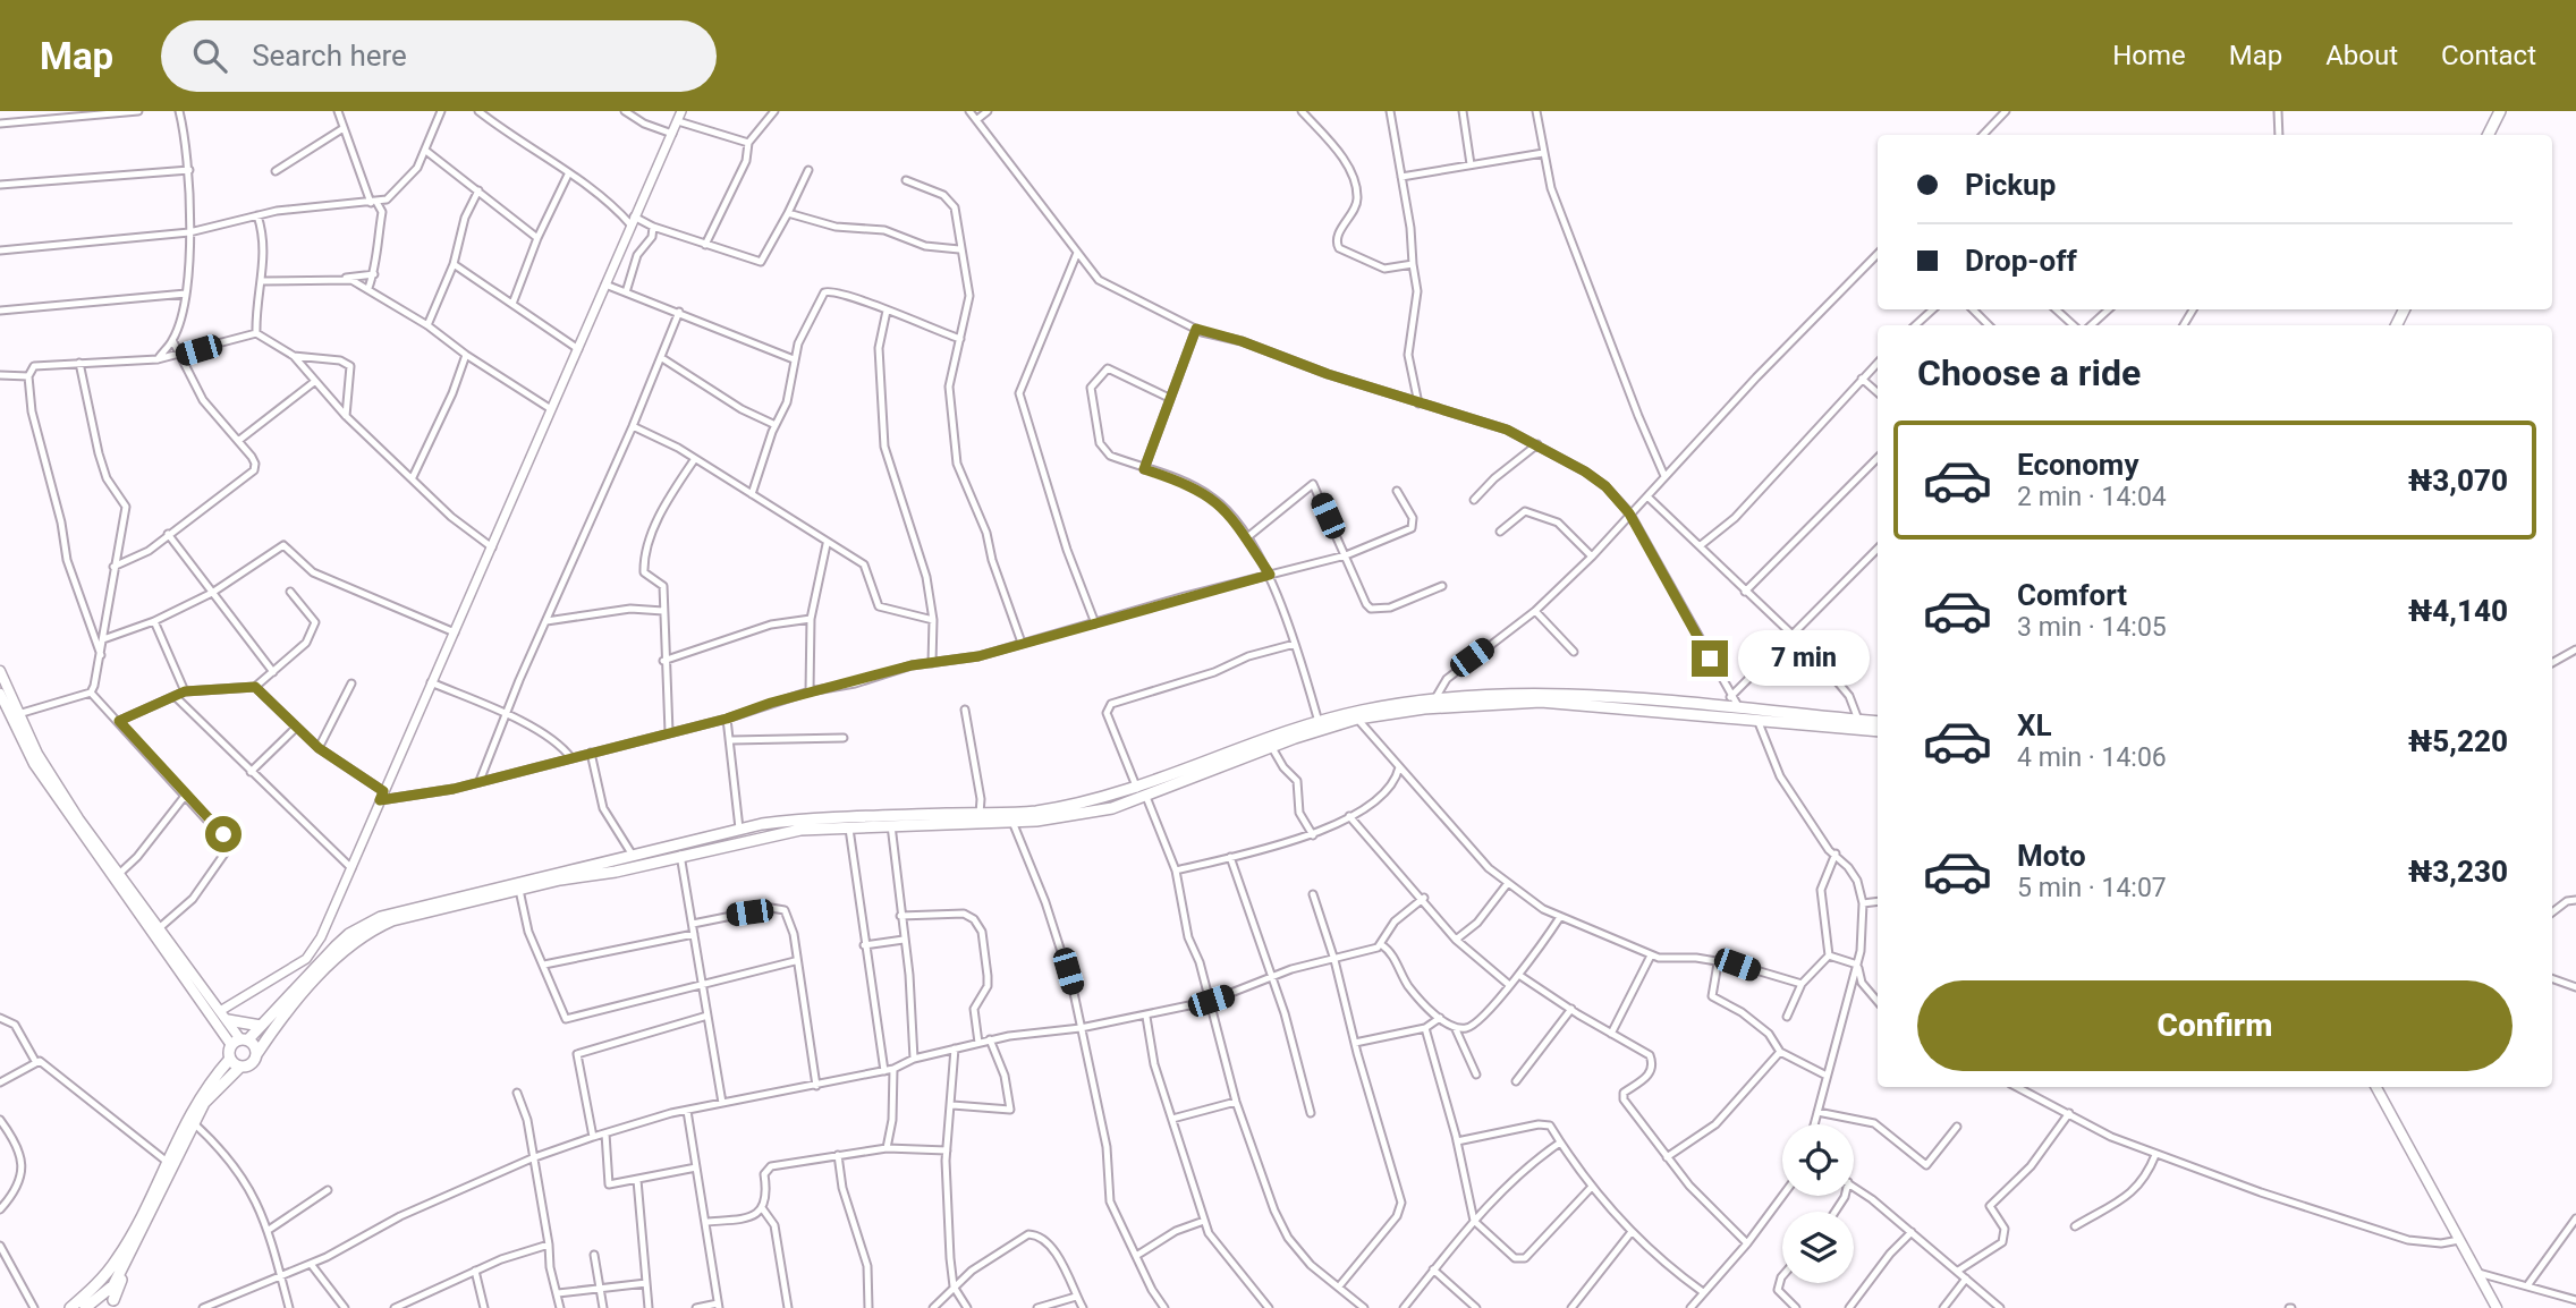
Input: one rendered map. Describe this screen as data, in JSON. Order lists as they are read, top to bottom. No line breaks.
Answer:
{"page":{"header":"Map","search":"Search here","nav":["Home","Map","About","Contact"],"banner":["Pickup","Drop-off"],"heading":"Choose a ride","list":[{"name":"Economy","note":"2 min · 14:04","value":"₦3,070"},{"name":"Comfort","note":"3 min · 14:05","value":"₦4,140"},{"name":"XL","note":"4 min · 14:06","value":"₦5,220"},{"name":"Moto","note":"5 min · 14:07","value":"₦3,230"}],"bubble":"7 min","buttons":"Confirm"}}
